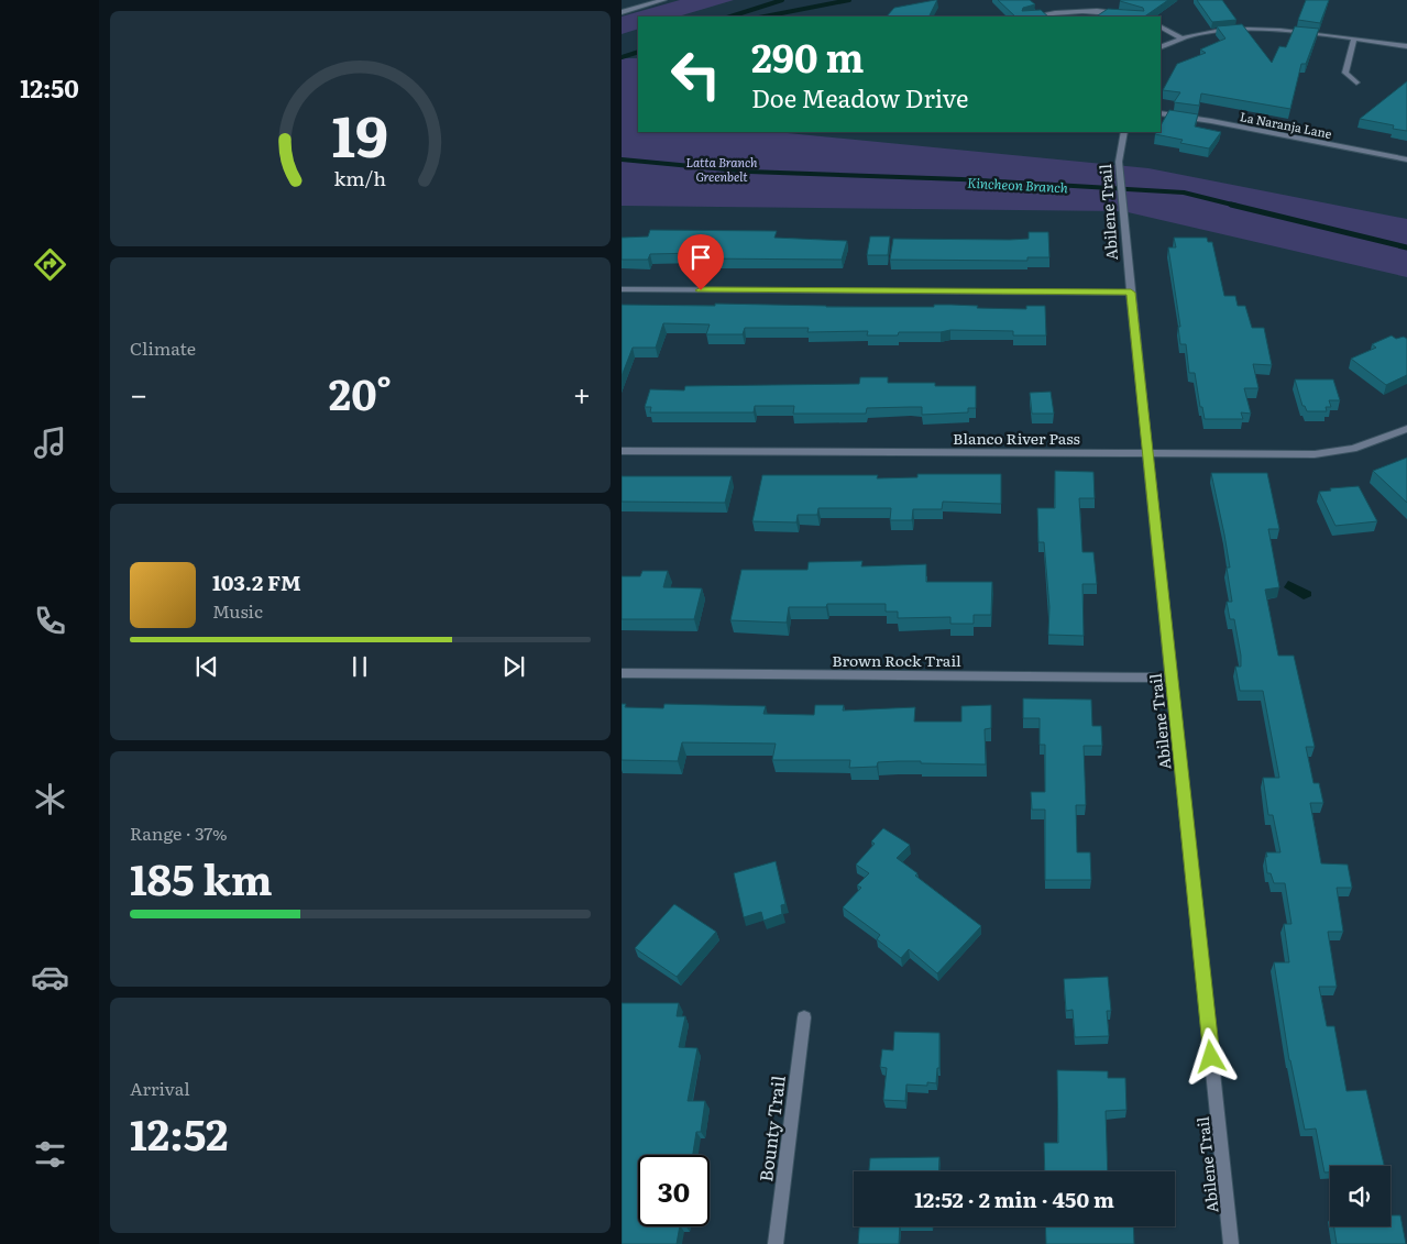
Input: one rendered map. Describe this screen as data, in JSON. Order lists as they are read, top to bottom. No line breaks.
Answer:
{"streets":{"street":["La Naranja Lane","Abilene Trail","Blanco River Pass","Brown Rock Trail","Bounty Trail"]},"crossings":[["Abilene Trail","Blanco River Pass"],["Abilene Trail","Brown Rock Trail"]],"water":["Kincheon Branch"],"parks":["Latta Branch Greenbelt"],"page":{"tabs":"12:50","turn":["290 m","Doe Meadow Drive"],"tile":["Climate",["Range · 37%","185 km"],["Arrival","12:52"]],"heat":["−","20°","+"],"song":["103.2 FM","Music"],"limit":"30","trip":"12:52 · 2 min · 450 m","gauge":["19","km/h"]}}
